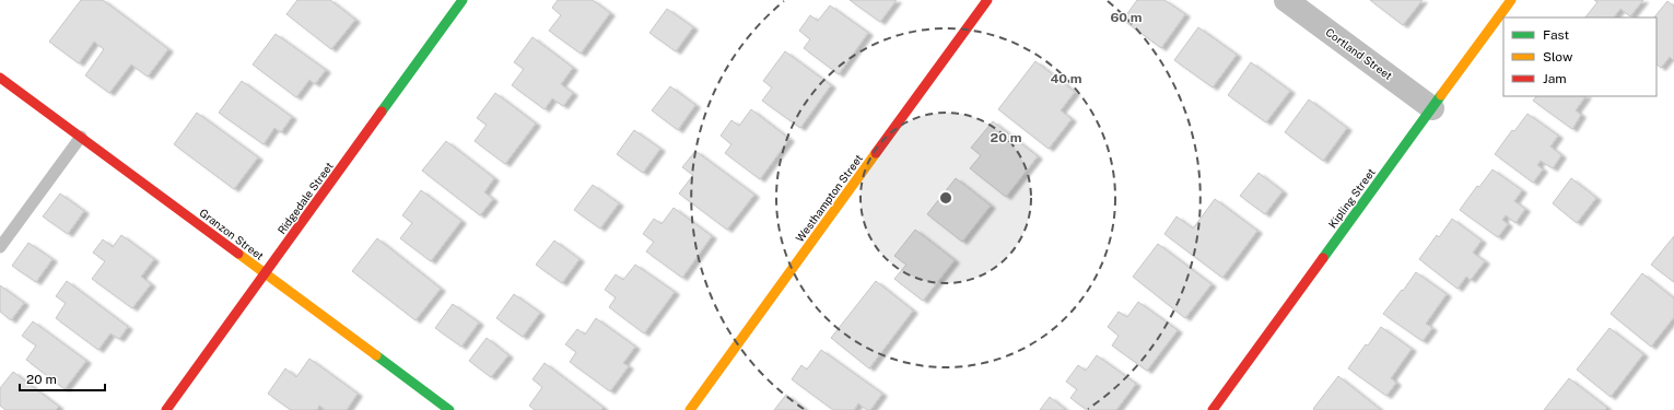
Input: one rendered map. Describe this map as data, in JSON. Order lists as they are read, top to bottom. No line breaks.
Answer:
{"streets":{"street":["Cortland Street","Ridgedale Street","Westhampton Street","Kipling Street","Granzon Street"]},"crossings":[["Cortland Street","Kipling Street"],["Ridgedale Street","Granzon Street"]],"legend":["Fast","Slow","Jam"],"scale_bar":"20 m","rings":["60 m","40 m","20 m"]}
